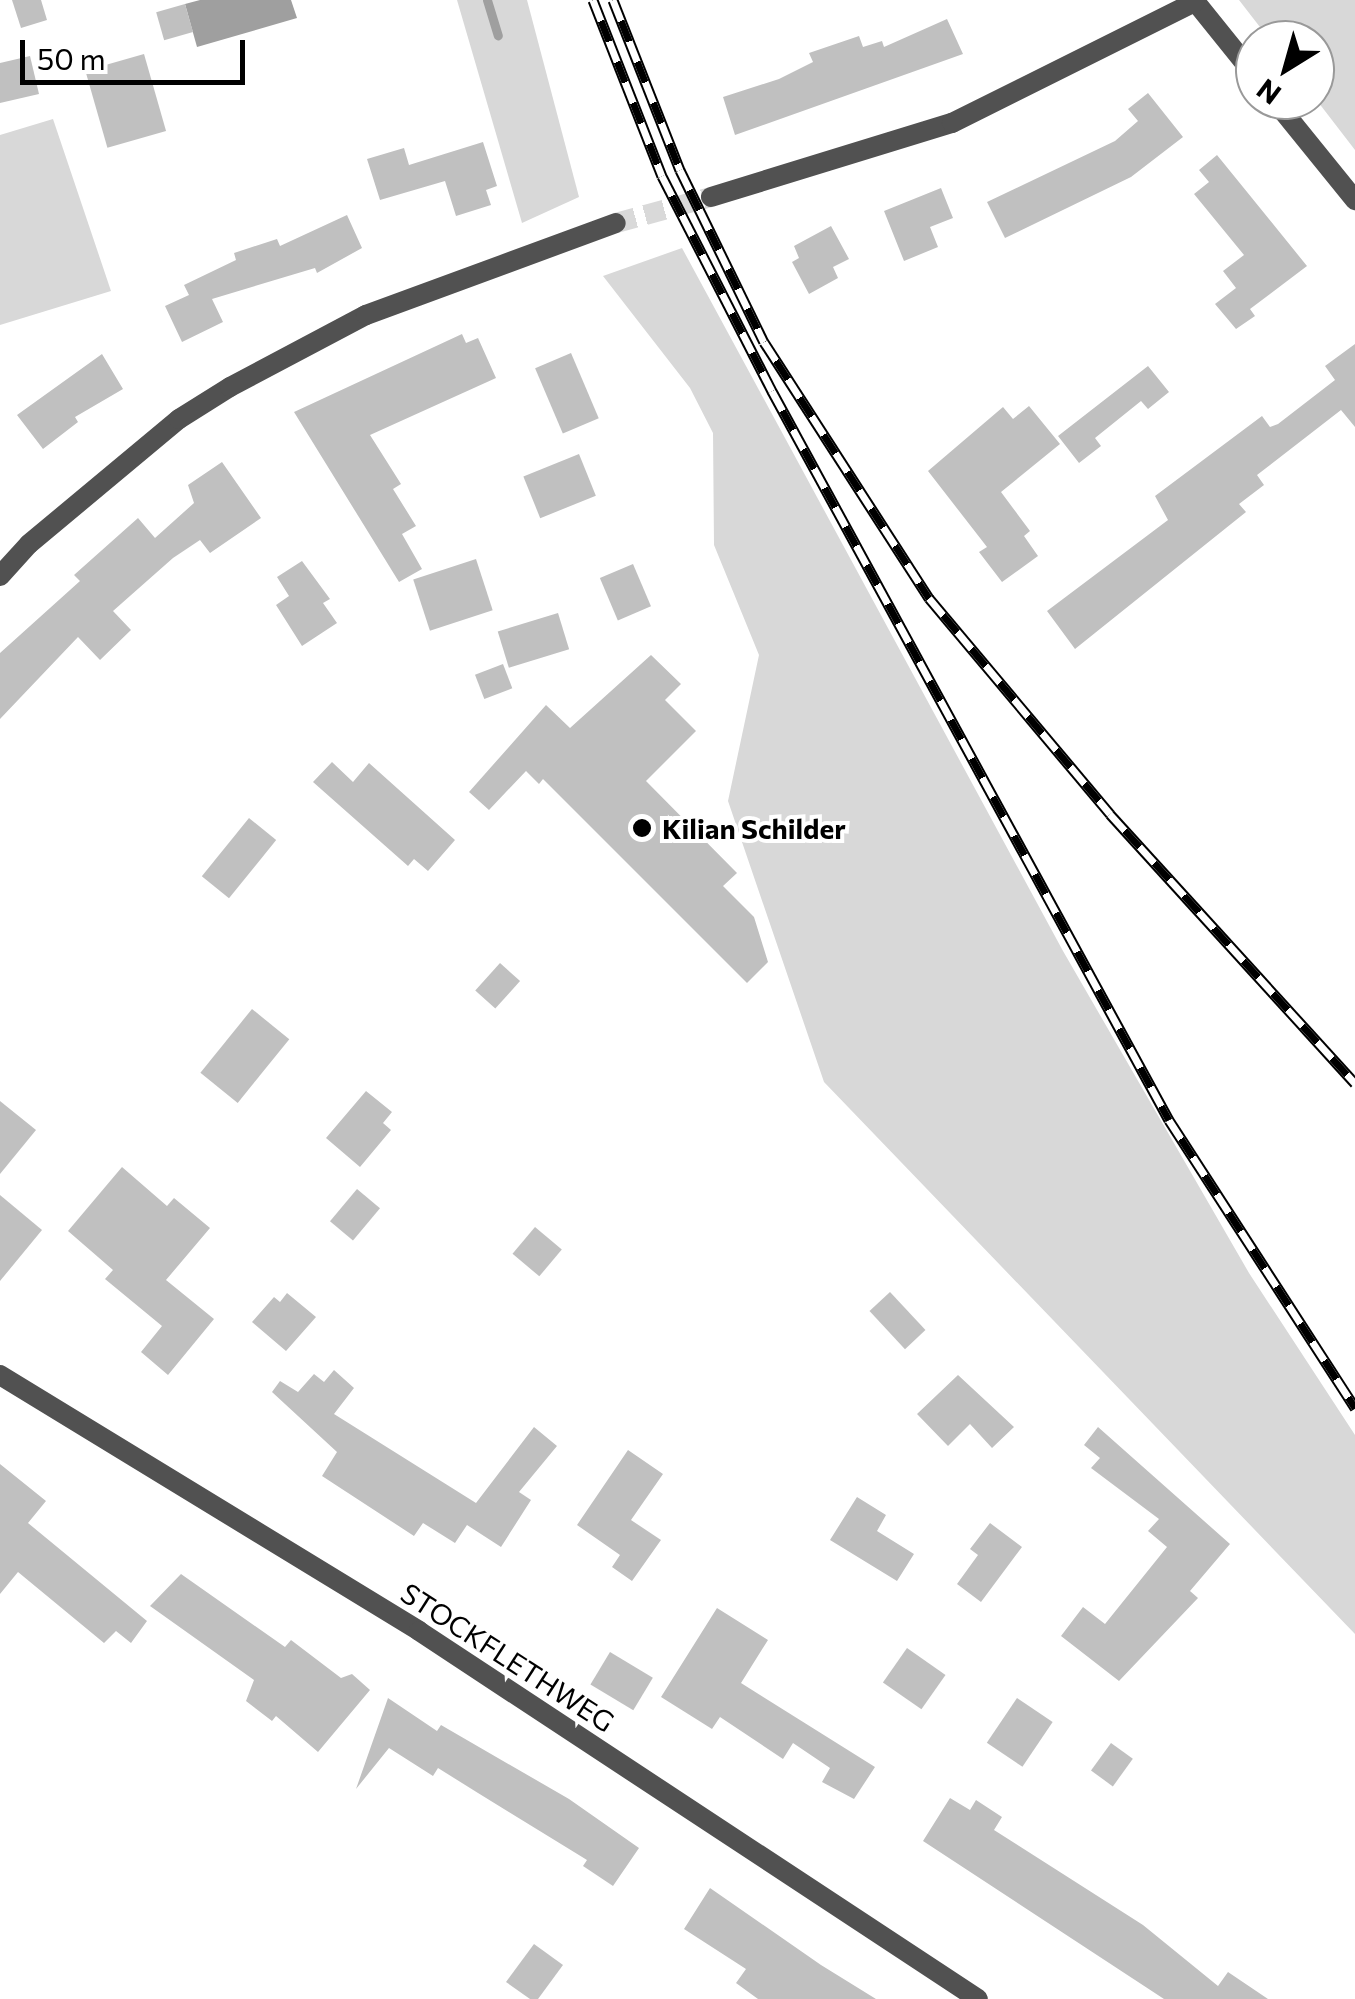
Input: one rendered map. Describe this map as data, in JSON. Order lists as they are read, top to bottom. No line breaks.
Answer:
{"streets":{"street":["STOCKFLETHWEG"]},"places":["Kilian Schilder"],"scale_bar":"50 m","north":"bottom left"}
